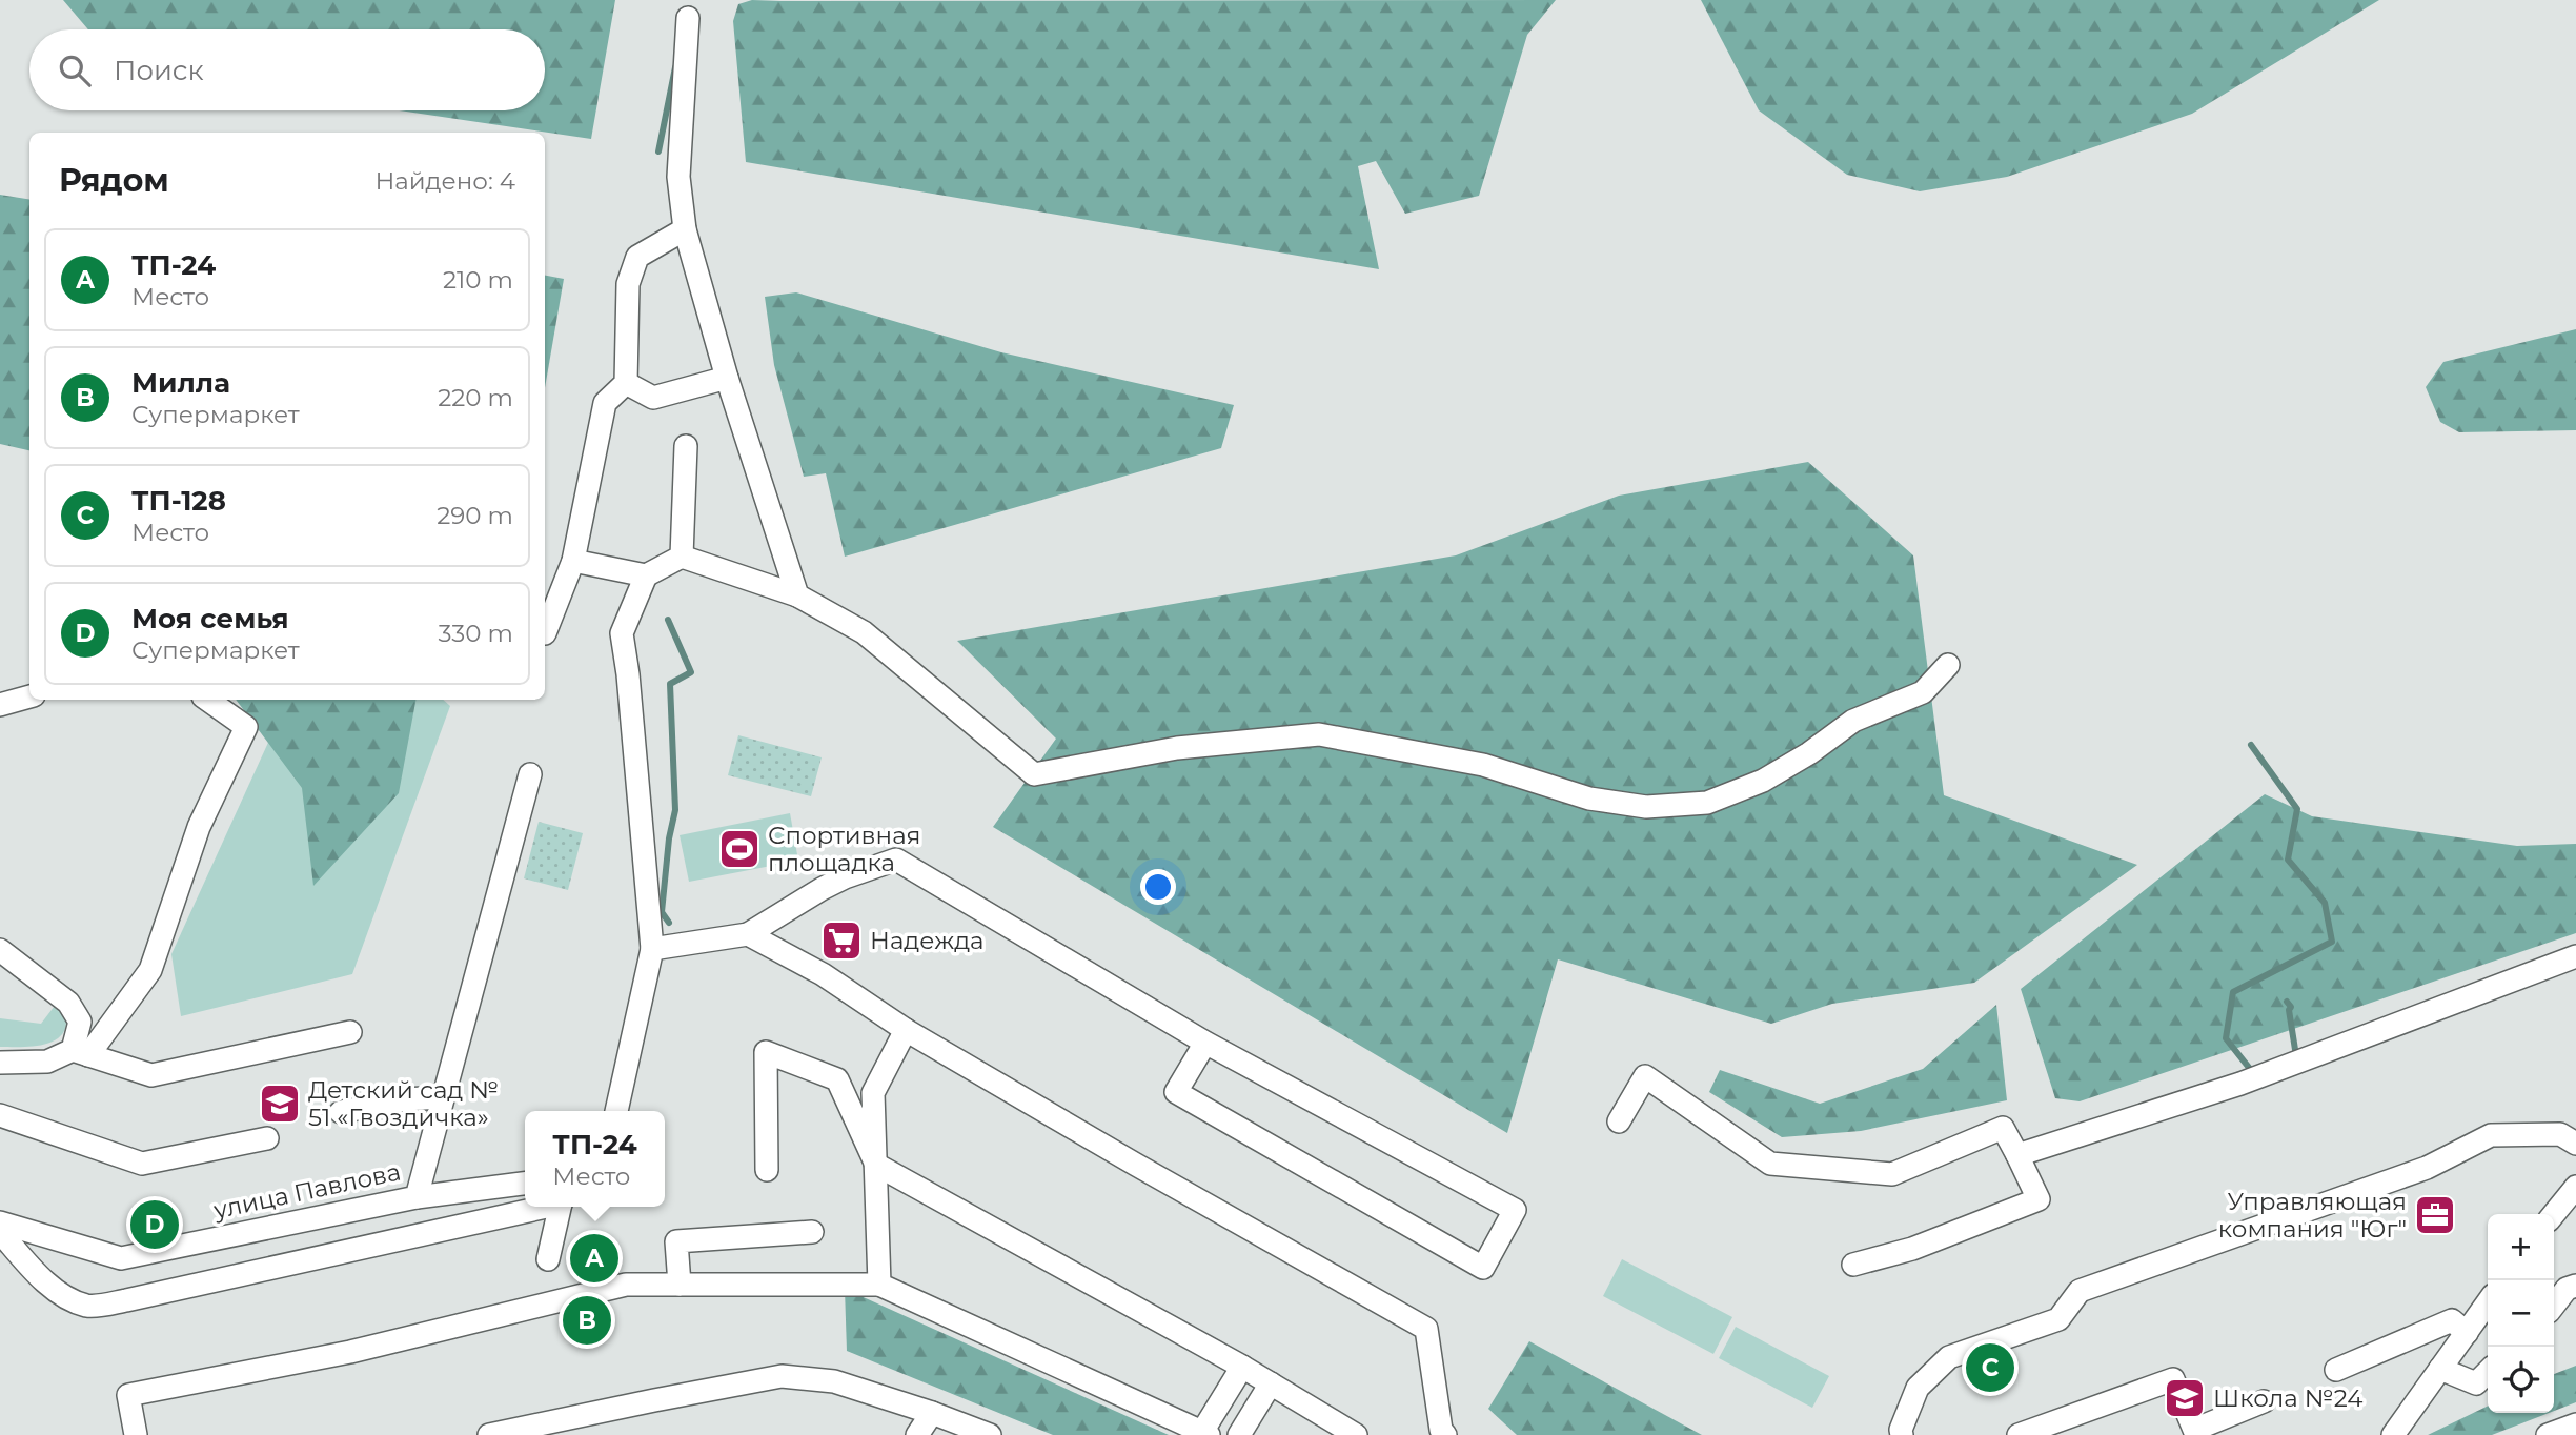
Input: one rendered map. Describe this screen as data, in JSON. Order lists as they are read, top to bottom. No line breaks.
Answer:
{"streets":{"street":["улица Павлова"]},"places":{"sports":["Спортивная площадка"],"supermarket":["Надежда"],"school or university":["Детский сад № 51 «Гвоздичка»","Школа №24"],"office":["Управляющая компания \"Юг\""]},"page":{"search":"Поиск","heading":["Рядом","Найдено: 4"],"list":[{"mark":"A","name":"ТП-24","note":"Место","value":"210 m"},{"mark":"B","name":"Милла","note":"Супермаркет","value":"220 m"},{"mark":"C","name":"ТП-128","note":"Место","value":"290 m"},{"mark":"D","name":"Моя семья","note":"Супермаркет","value":"330 m"}],"popup":["ТП-24","Место"],"pins":["D","A","B","C"],"map_buttons":["+","−"]}}
